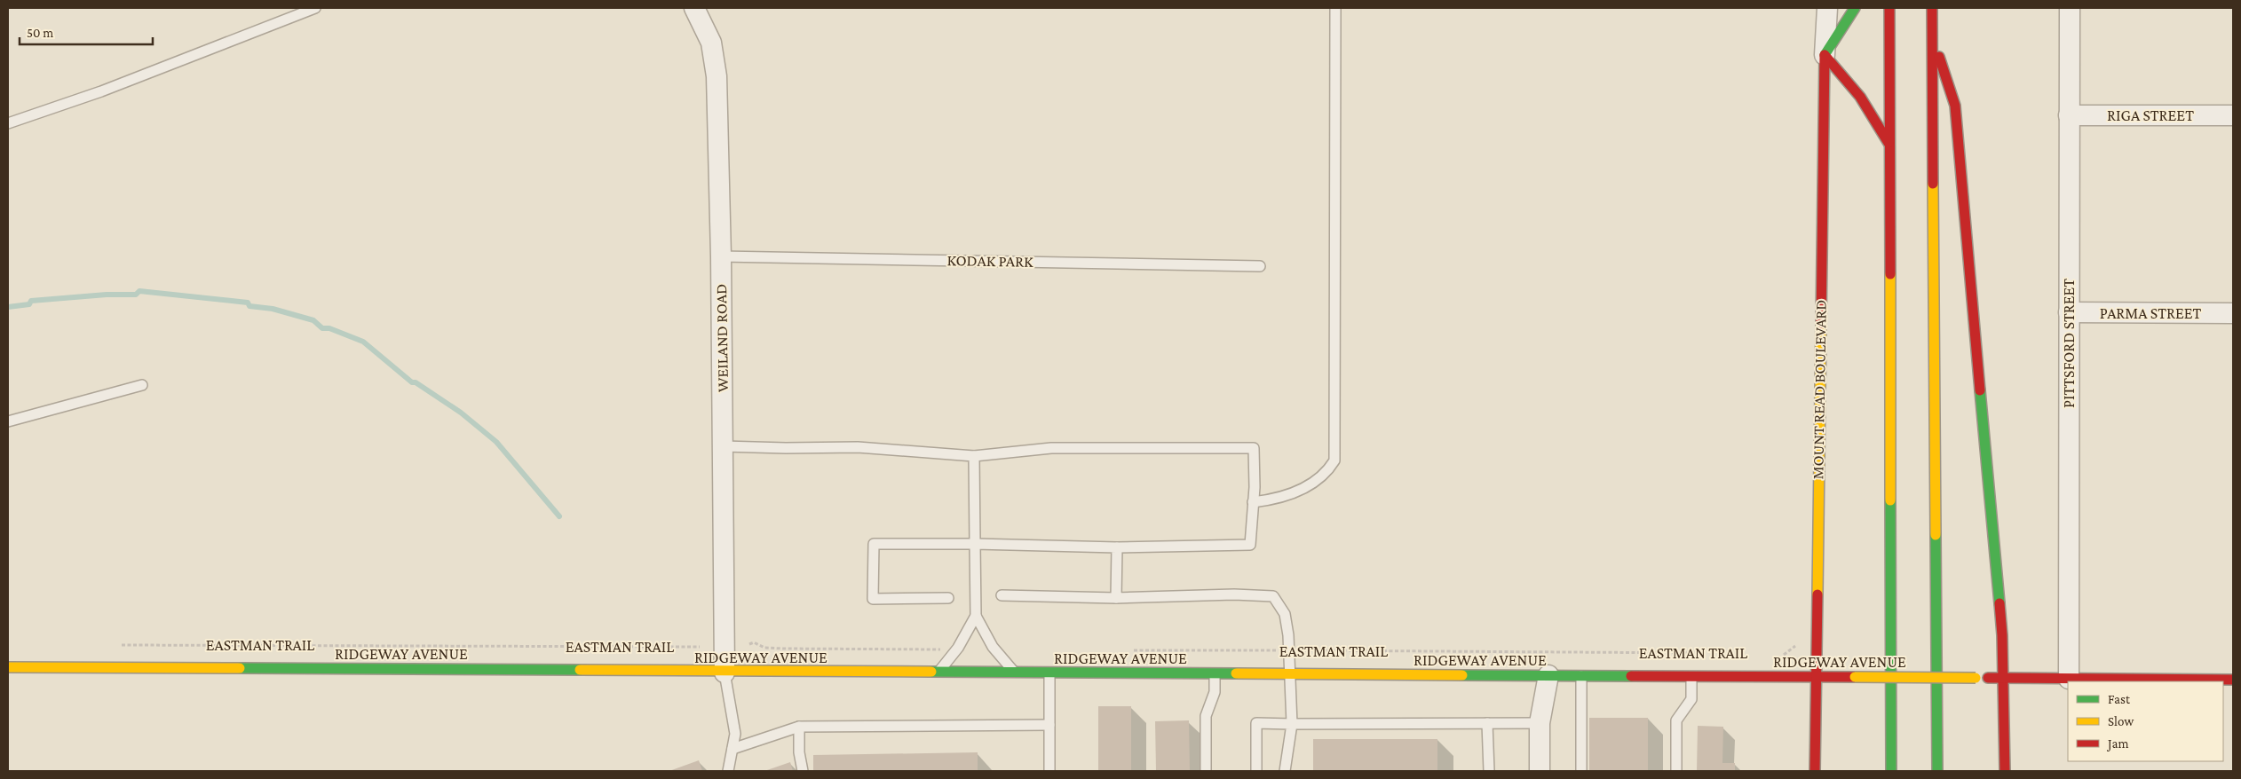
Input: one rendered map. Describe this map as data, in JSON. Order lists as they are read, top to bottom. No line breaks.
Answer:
{"streets":{"main road":["MOUNT READ BOULEVARD","RIDGEWAY AVENUE"],"street":["RIGA STREET","PARMA STREET","WEILAND ROAD","PITTSFORD STREET"],"lane":["KODAK PARK"],"path":["EASTMAN TRAIL"]},"crossings":[["RIGA STREET","PITTSFORD STREET"],["KODAK PARK","WEILAND ROAD"],["PARMA STREET","PITTSFORD STREET"],["WEILAND ROAD","RIDGEWAY AVENUE"],["PITTSFORD STREET","RIDGEWAY AVENUE"],["MOUNT READ BOULEVARD","RIDGEWAY AVENUE"]],"legend":["Fast","Slow","Jam"],"scale_bar":"50 m"}
